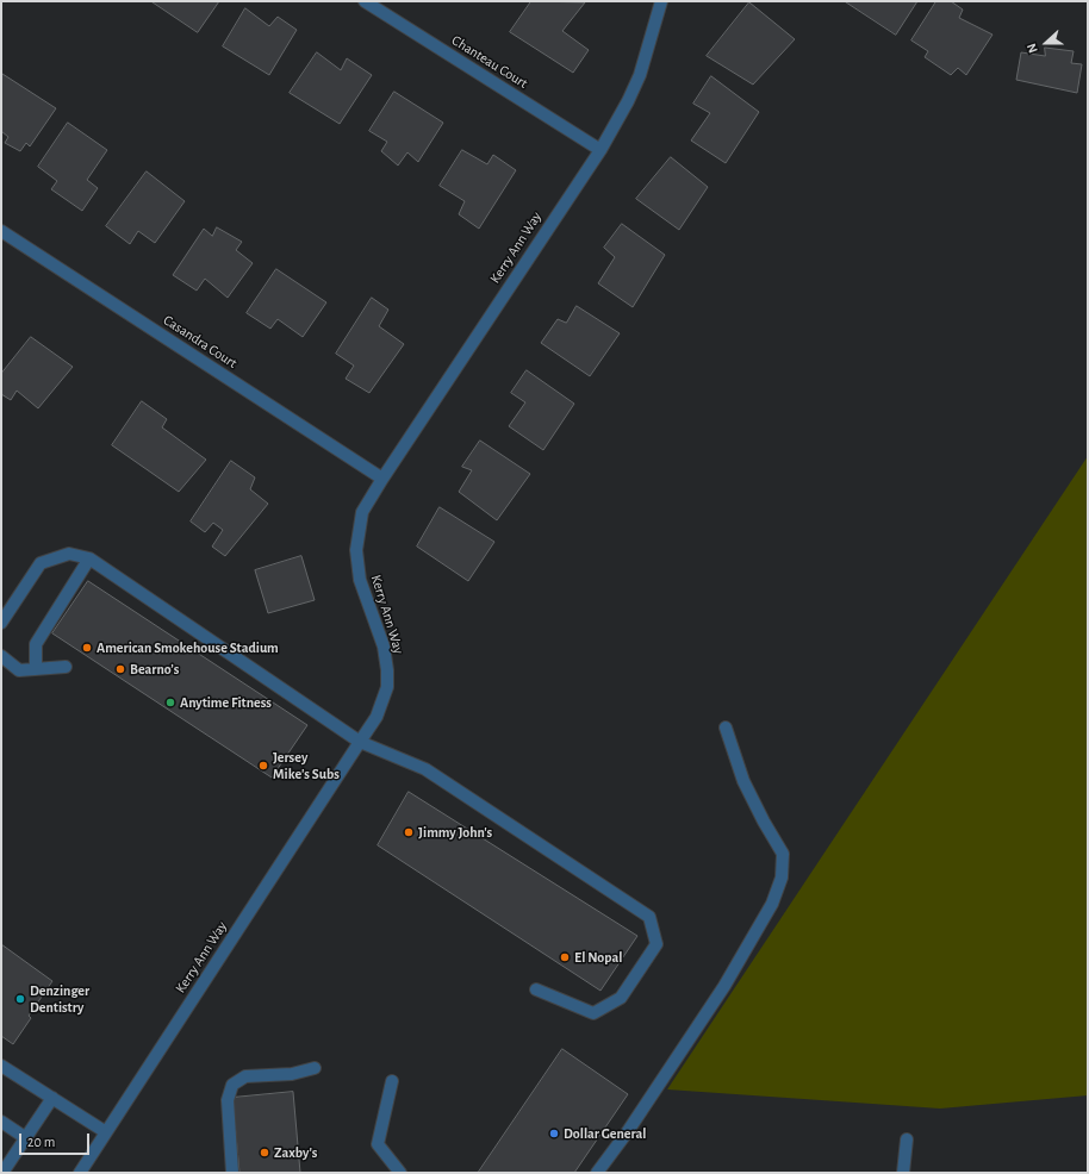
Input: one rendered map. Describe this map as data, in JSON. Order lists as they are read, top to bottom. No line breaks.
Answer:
{"streets":{"street":["Chanteau Court","Kerry Ann Way","Casandra Court"]},"crossings":[["Chanteau Court","Kerry Ann Way"],["Kerry Ann Way","Casandra Court"]],"places":["American Smokehouse Stadium","Bearno’s","Anytime Fitness","Jersey Mike's Subs","Jimmy John's","El Nopal","Denzinger Dentistry","Dollar General","Zaxby's"],"scale_bar":"20 m","north":"left"}
